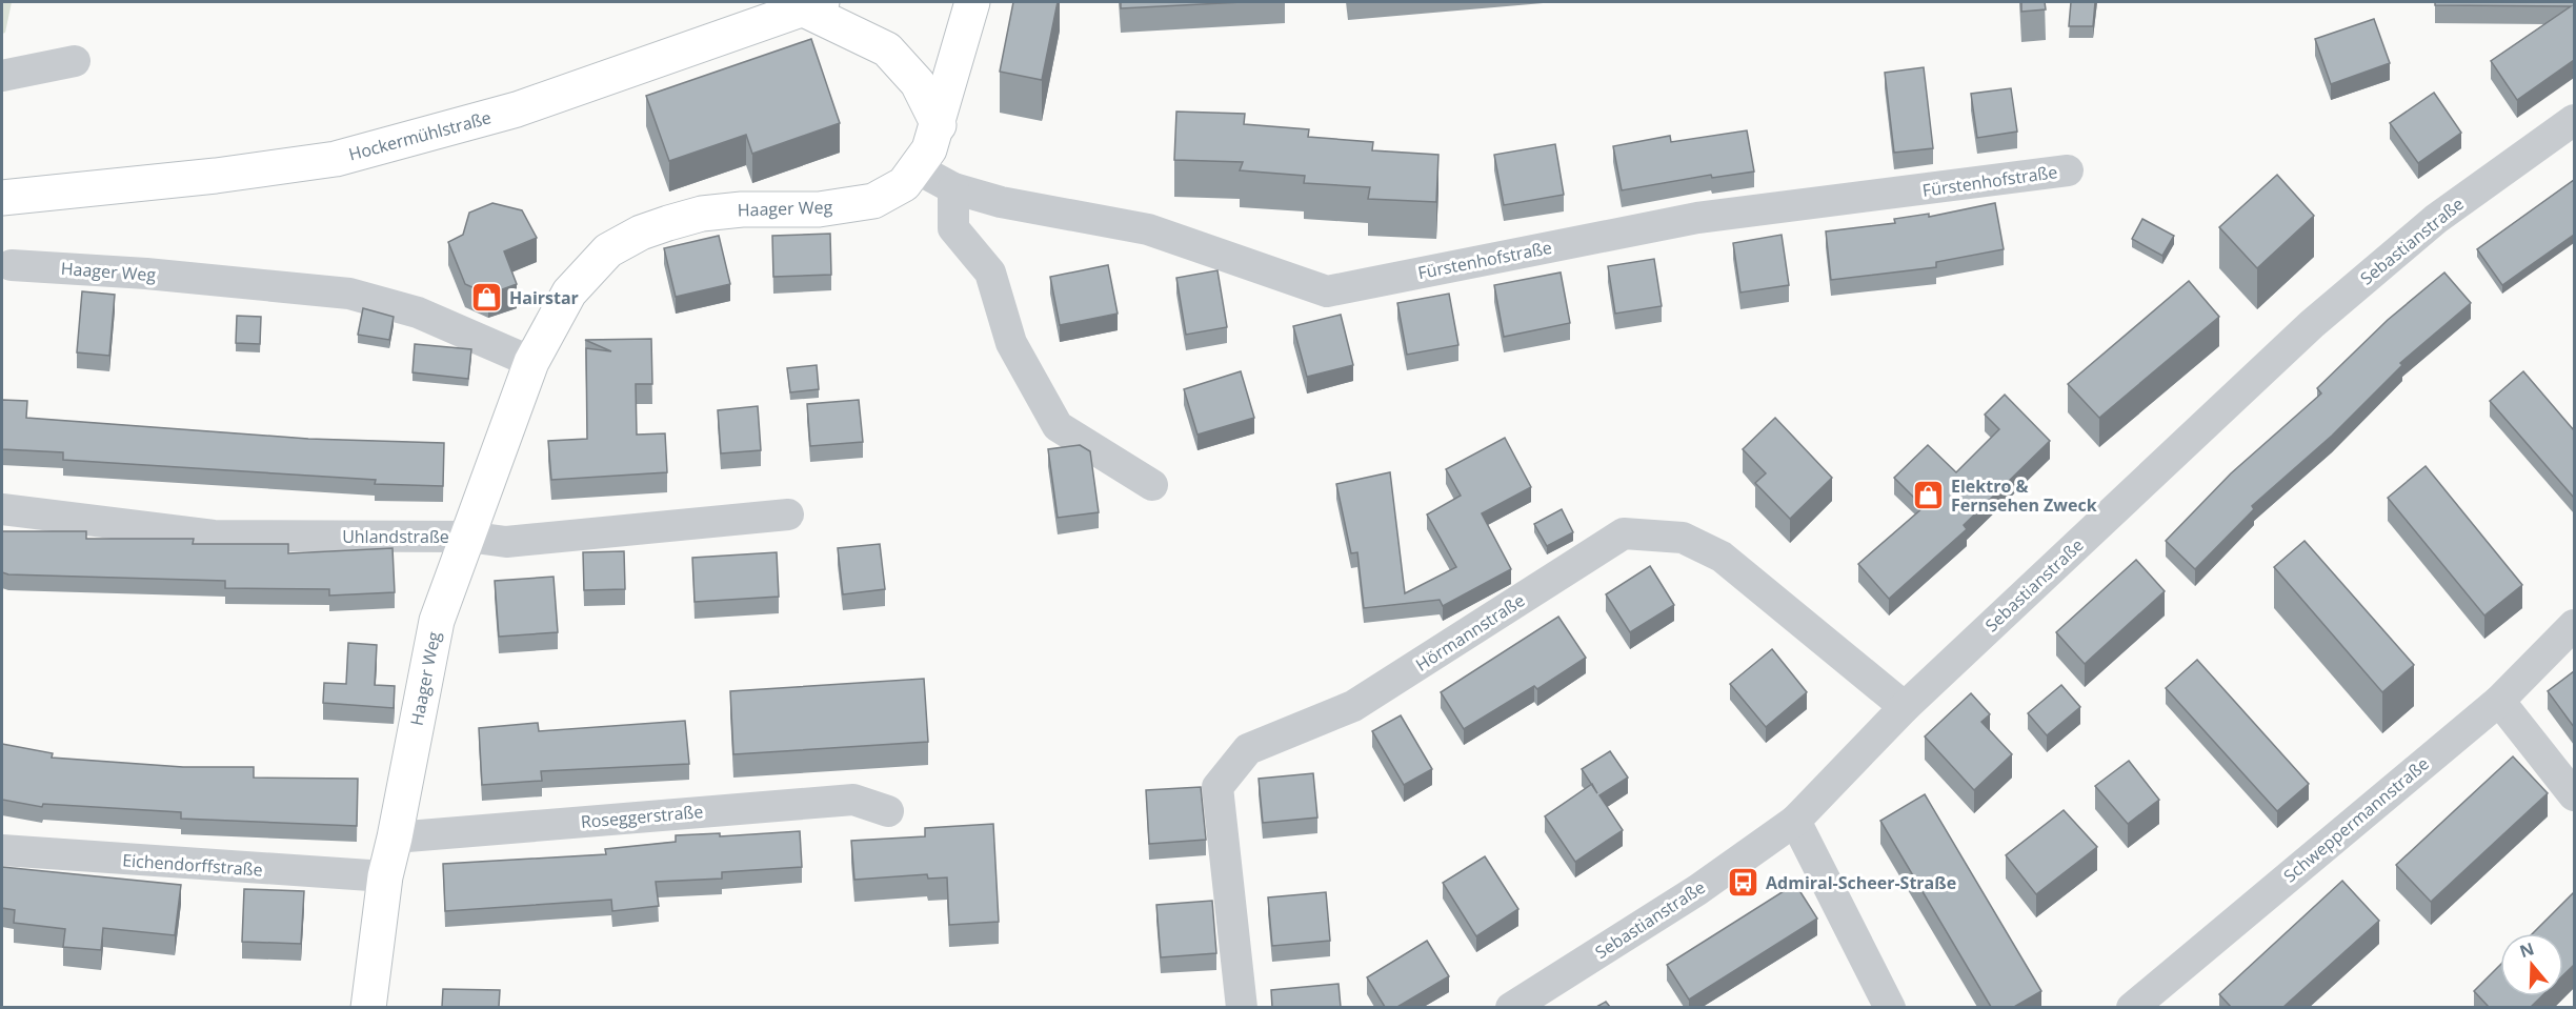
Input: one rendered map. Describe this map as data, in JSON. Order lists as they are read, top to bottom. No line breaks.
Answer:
{"streets":{"street":["Hockermühlstraße","Fürstenhofstraße","Haager Weg","Sebastianstraße","Uhlandstraße","Hörmannstraße","Roseggerstraße","Schweppermannstraße","Eichendorffstraße"]},"crossings":[["Fürstenhofstraße","Haager Weg"],["Haager Weg","Uhlandstraße"],["Haager Weg","Roseggerstraße"],["Haager Weg","Eichendorffstraße"],["Sebastianstraße","Hörmannstraße"]],"places":{"shop":["Hairstar","Elektro & Fernsehen Zweck"],"bus stop":["Admiral-Scheer-Straße"]},"north":"top"}
